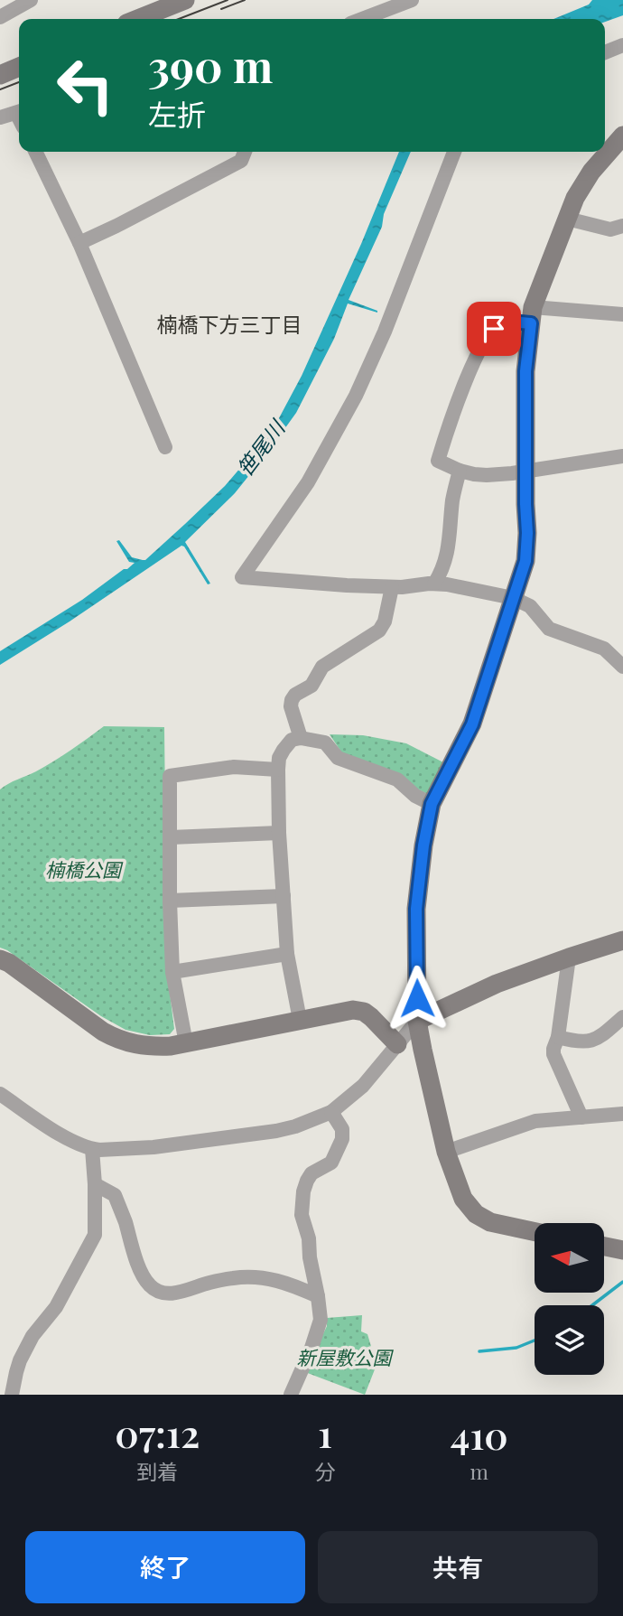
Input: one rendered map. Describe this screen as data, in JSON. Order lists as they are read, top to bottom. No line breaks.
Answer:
{"districts":["楠橋下方三丁目"],"water":["笹尾川"],"parks":["楠橋公園","新屋敷公園"],"north":"left","page":{"turn":["390 m","左折"],"eta":["07:12","到着","1","分","410","m"],"buttons":["終了","共有"]}}
